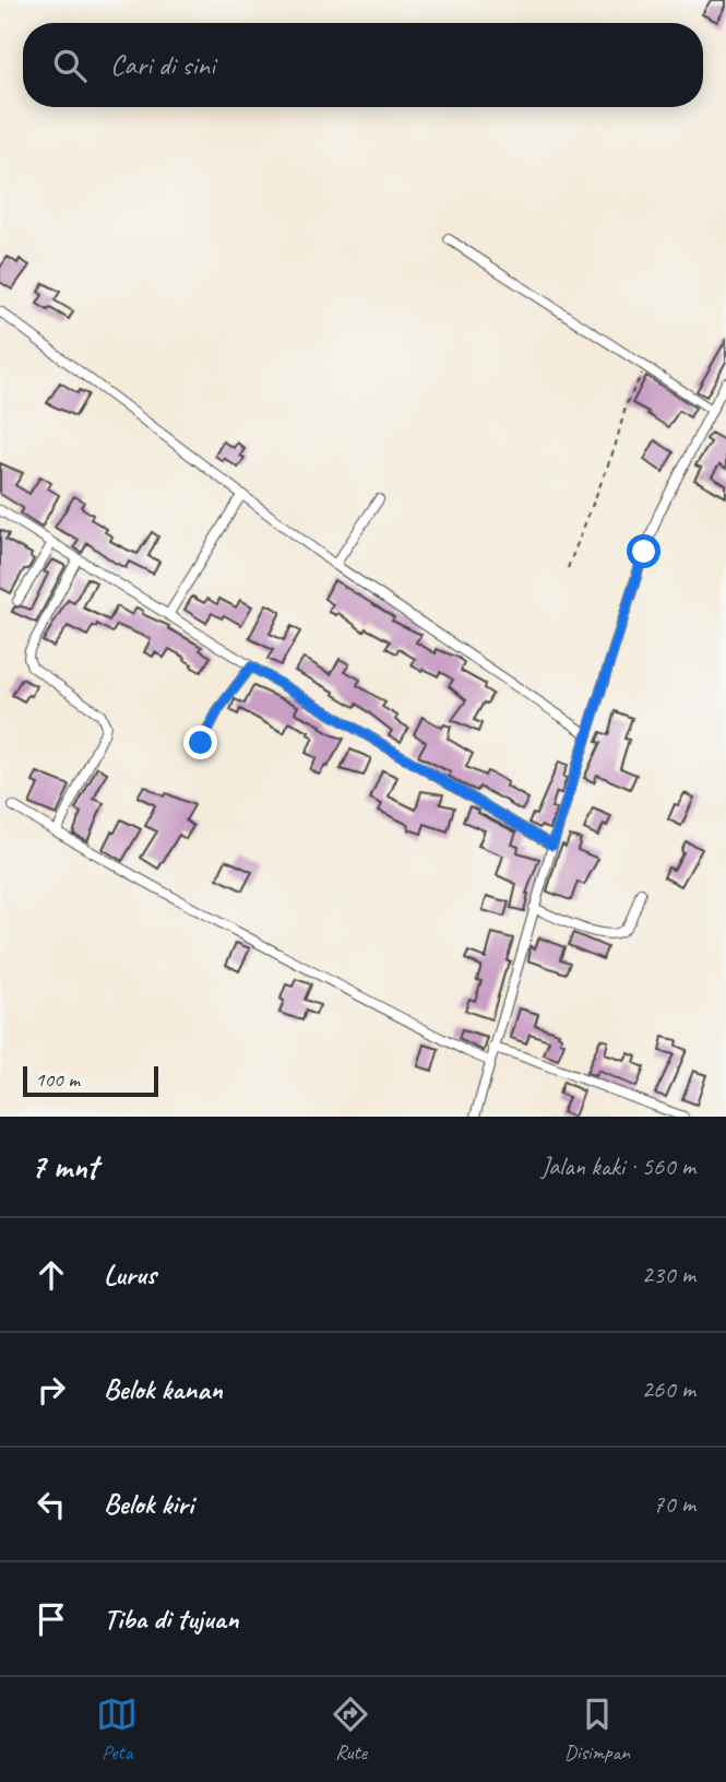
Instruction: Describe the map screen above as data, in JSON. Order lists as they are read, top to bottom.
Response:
{
  "scale_bar": "100 m",
  "page": {
    "search": "Cari di sini",
    "scale": "100 m",
    "heading": ["7 mnt", "Jalan kaki · 560 m"],
    "list": [
      ["Lurus", "230 m"],
      ["Belok kanan", "260 m"],
      ["Belok kiri", "70 m"],
      "Tiba di tujuan"
    ],
    "nav": ["Peta", "Rute", "Disimpan"]
  }
}
